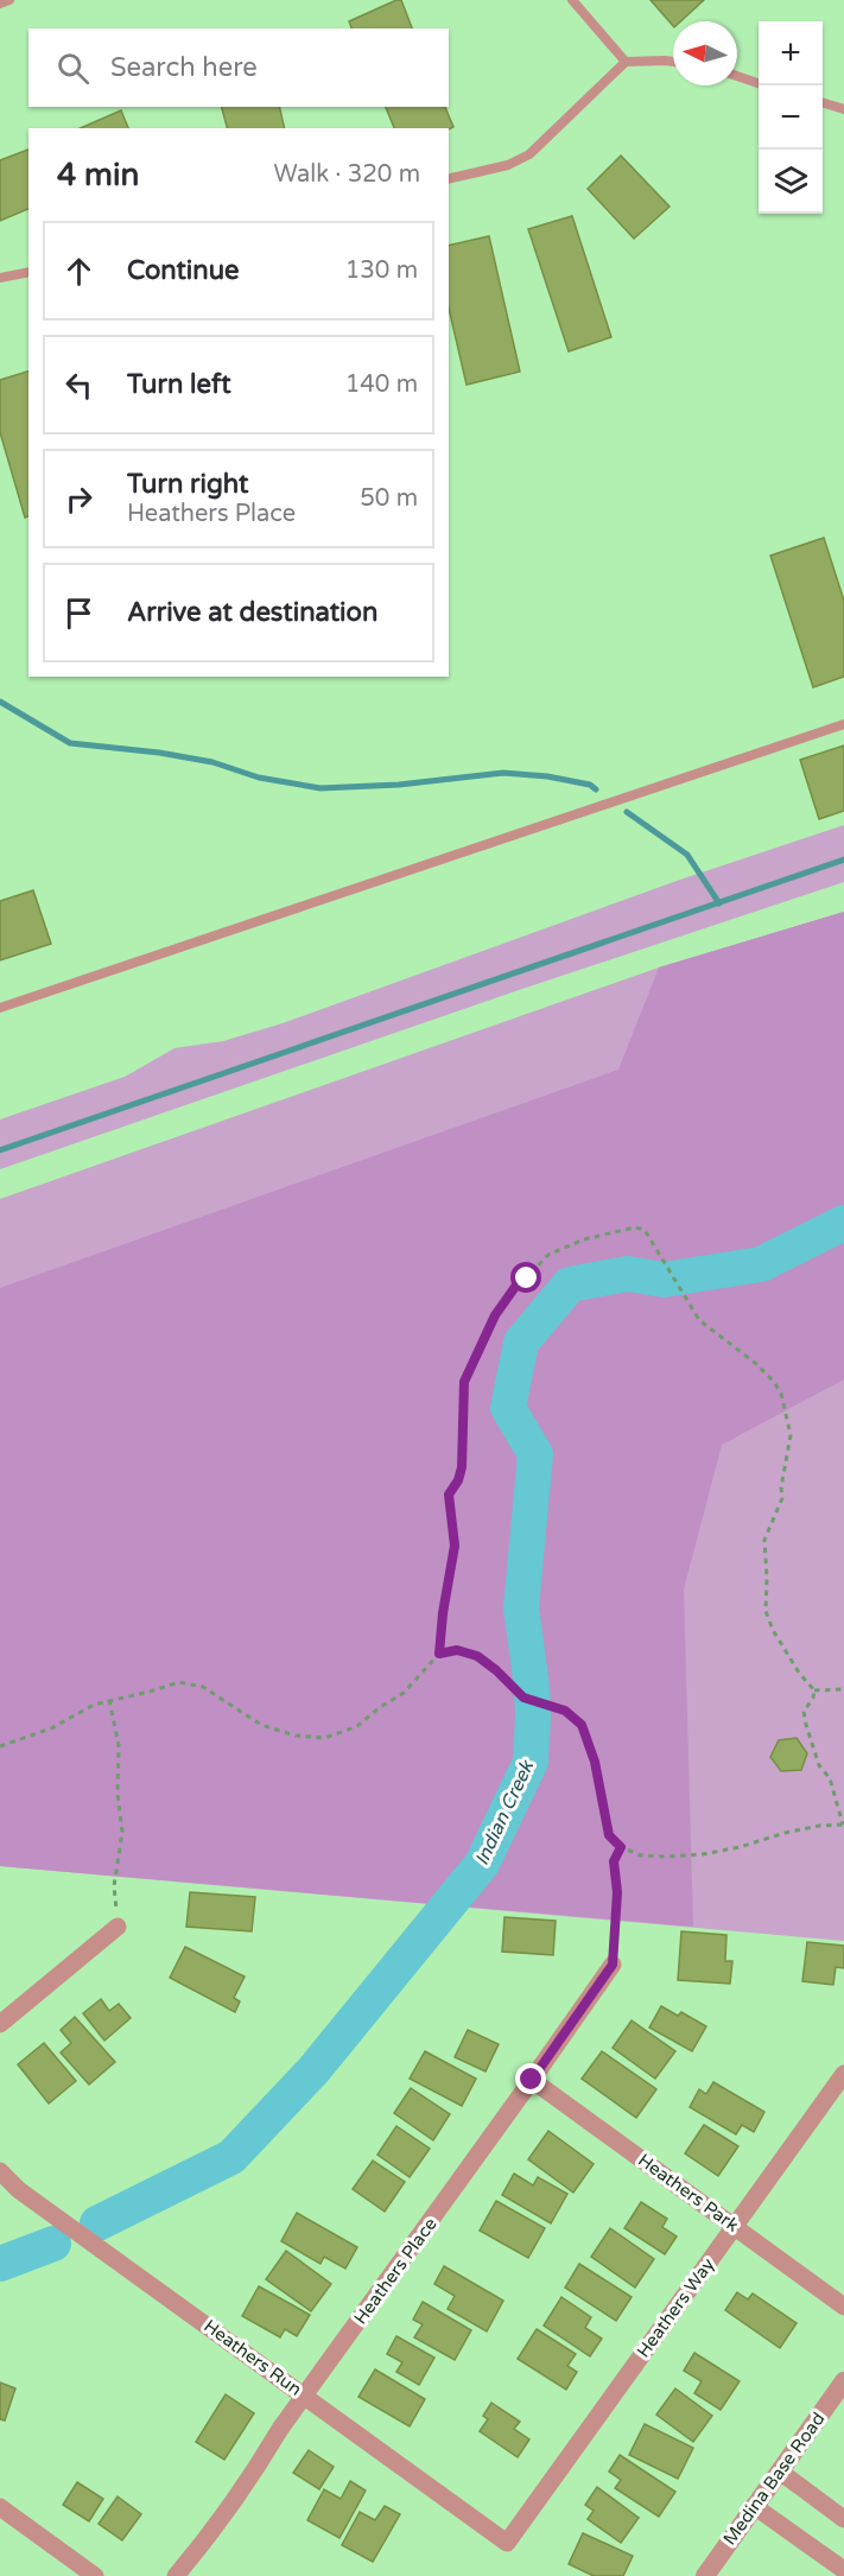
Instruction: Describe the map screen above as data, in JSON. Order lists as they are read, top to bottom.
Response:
{
  "streets": {
    "street": [
      "Heathers Park",
      "Heathers Place",
      "Heathers Way",
      "Heathers Run",
      "Medina Base Road"
    ]
  },
  "crossings": [
    ["Heathers Park", "Heathers Place"],
    ["Heathers Park", "Heathers Way"],
    ["Heathers Place", "Heathers Run"],
    ["Heathers Way", "Heathers Run"]
  ],
  "water": ["Indian Creek"],
  "north": "left",
  "page": {
    "map_buttons": ["+", "−"],
    "search": "Search here",
    "heading": ["4 min", "Walk · 320 m"],
    "list": [
      ["Continue", "130 m"],
      ["Turn left", "140 m"],
      ["Turn right", "Heathers Place", "50 m"],
      "Arrive at destination"
    ]
  }
}
